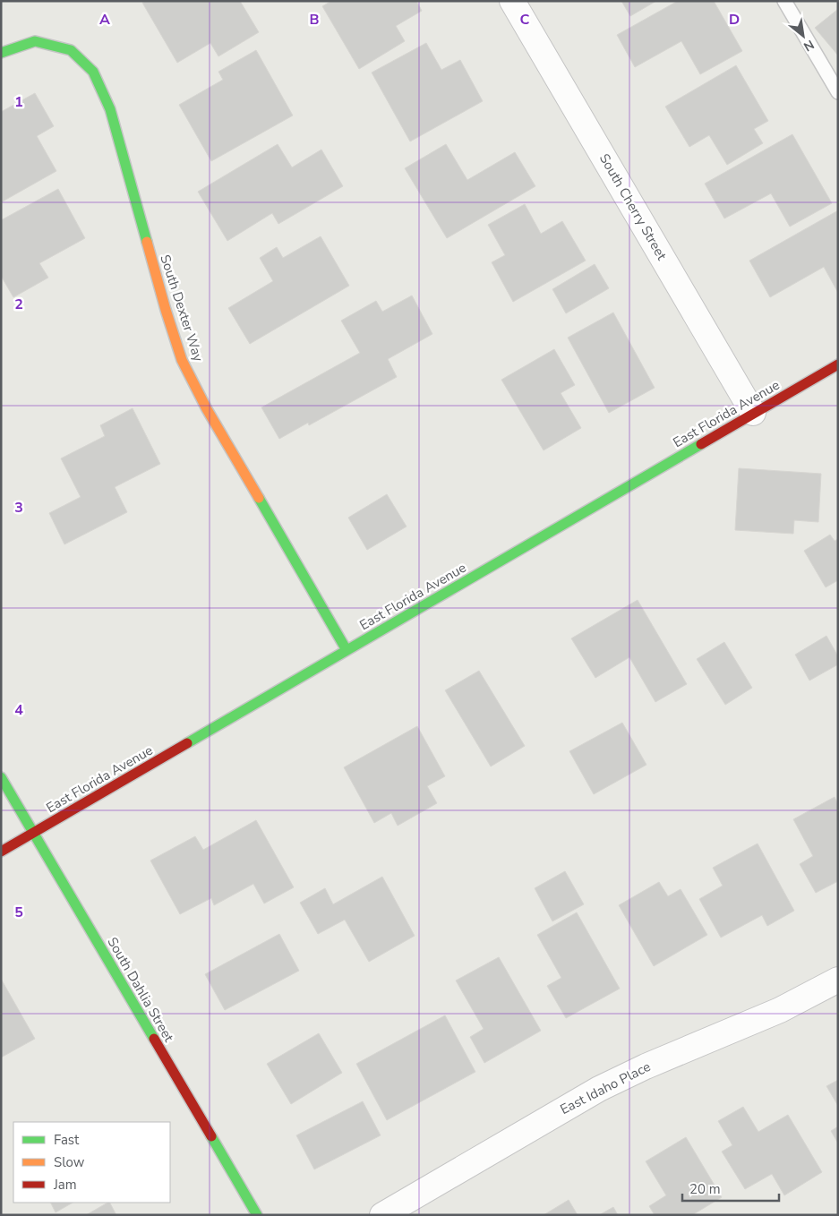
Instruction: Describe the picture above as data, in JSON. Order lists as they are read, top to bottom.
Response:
{
  "streets": {
    "street": [
      "South Cherry Street",
      "South Dexter Way",
      "East Florida Avenue",
      "South Dahlia Street",
      "East Idaho Place"
    ]
  },
  "crossings": [
    ["South Cherry Street", "East Florida Avenue"],
    ["South Dexter Way", "East Florida Avenue"],
    ["East Florida Avenue", "South Dahlia Street"]
  ],
  "legend": ["Fast", "Slow", "Jam"],
  "scale_bar": "20 m",
  "north": "bottom right",
  "grid": {
    "columns": [
      "A",
      "B",
      "C",
      "D"
    ],
    "rows": [
      "1",
      "2",
      "3",
      "4",
      "5"
    ]
  }
}
